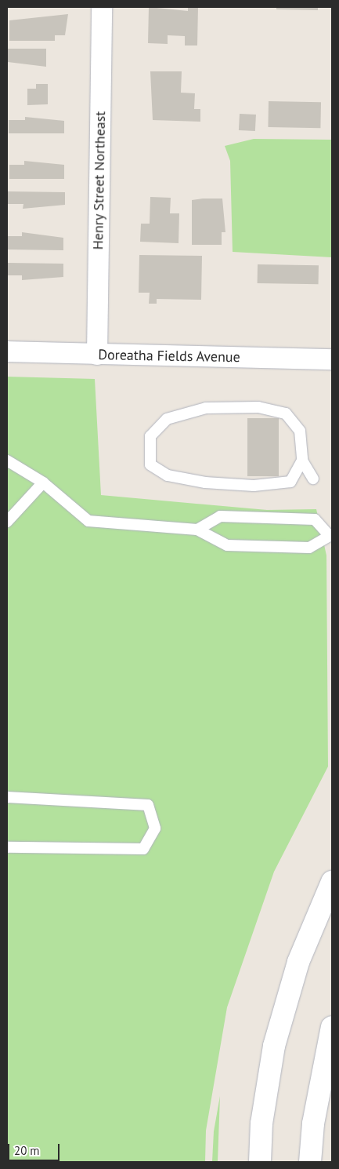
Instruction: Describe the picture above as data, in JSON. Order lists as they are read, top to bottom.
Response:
{
  "streets": {
    "street": ["Henry Street Northeast", "Doreatha Fields Avenue"]
  },
  "crossings": [
    ["Henry Street Northeast", "Doreatha Fields Avenue"]
  ],
  "scale_bar": "20 m"
}
